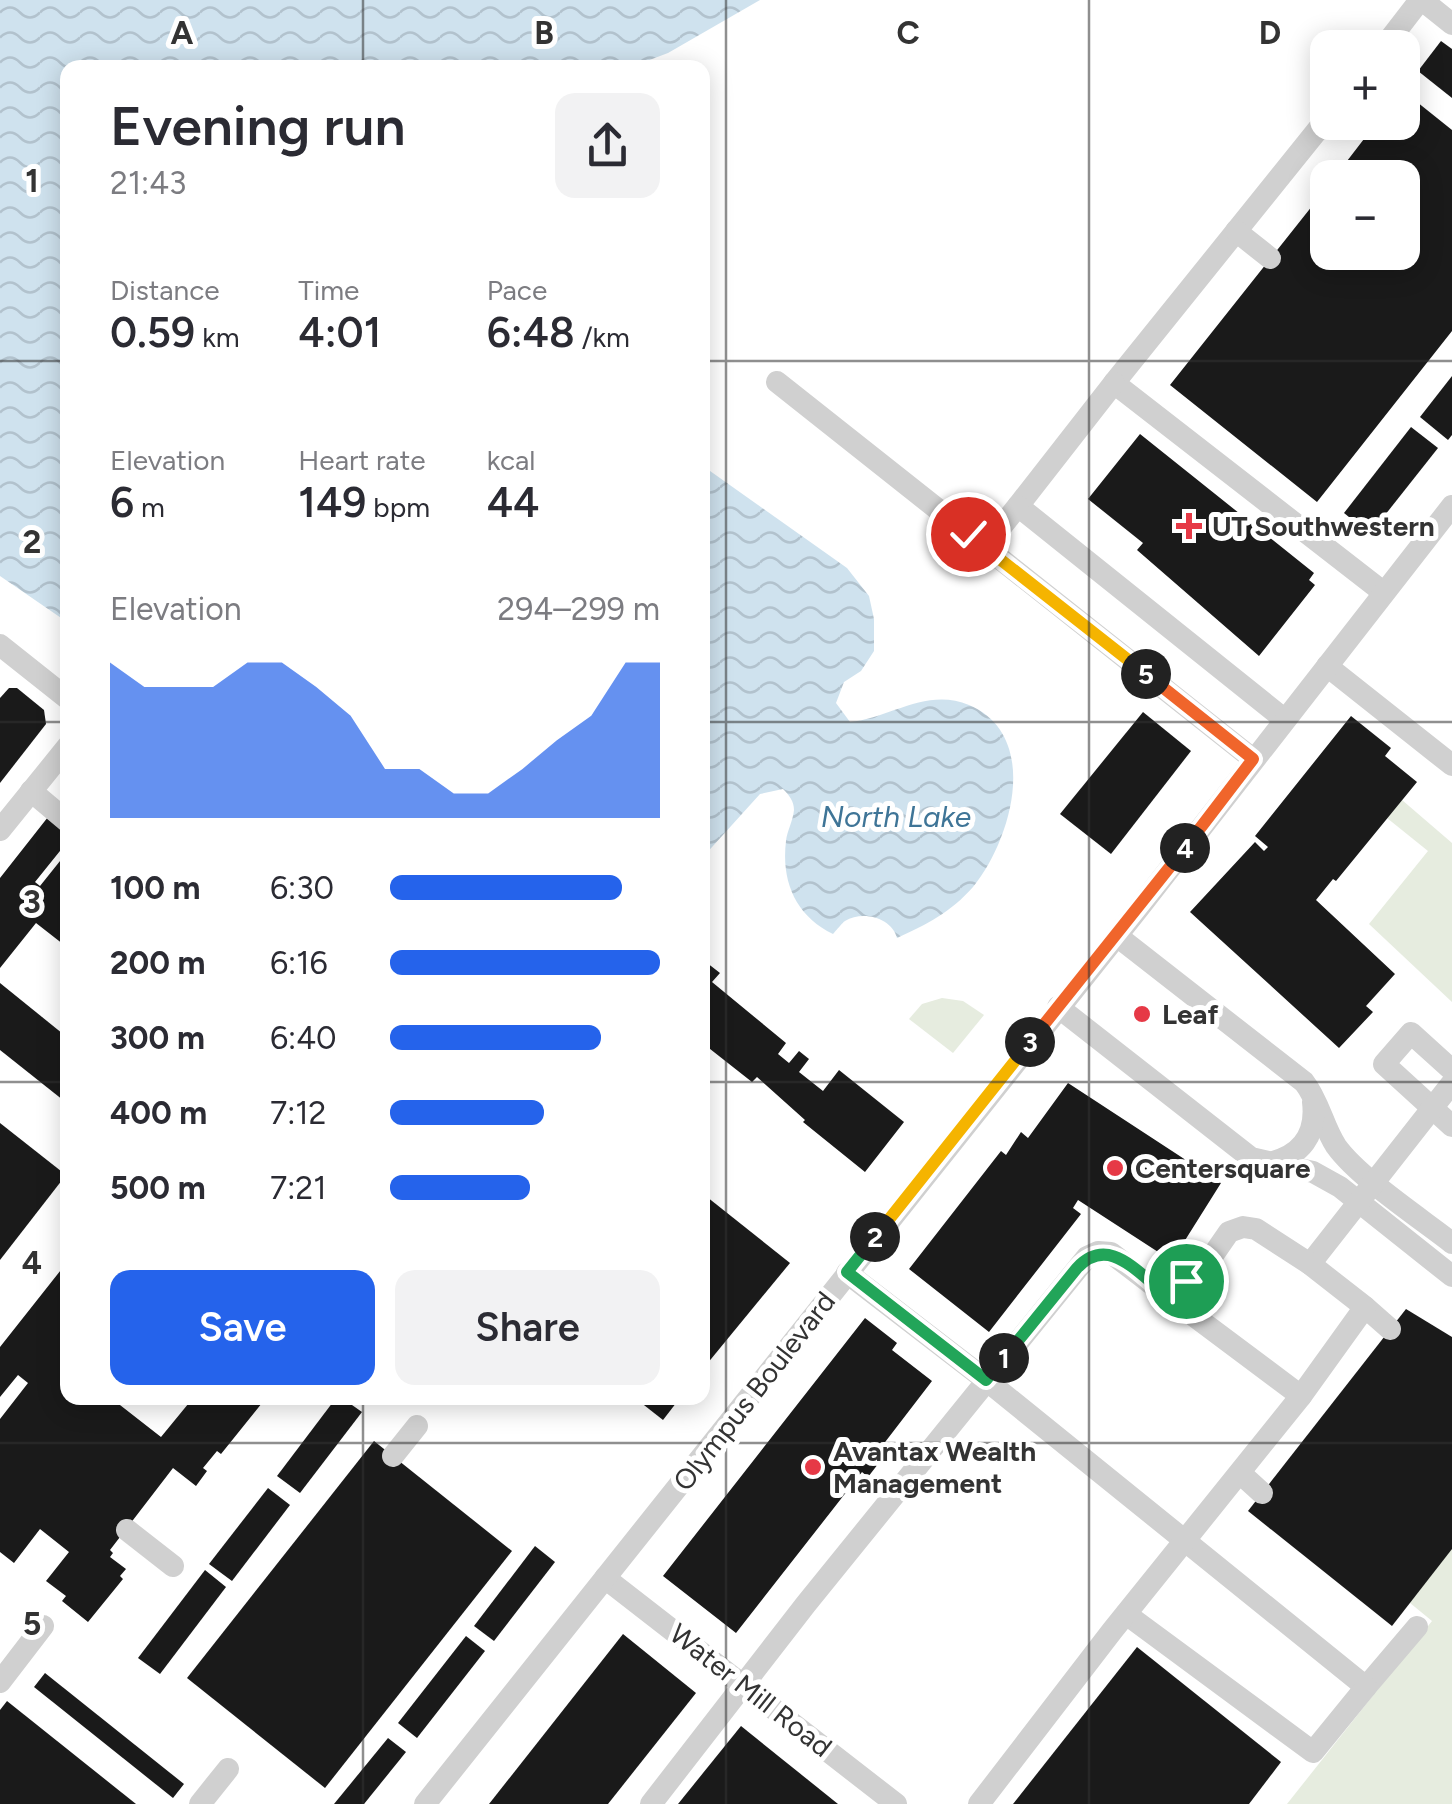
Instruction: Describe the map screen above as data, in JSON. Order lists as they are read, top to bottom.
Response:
{
  "streets": {
    "street": ["Olympus Boulevard", "Water Mill Road"]
  },
  "crossings": [
    ["Olympus Boulevard", "Water Mill Road"]
  ],
  "water": ["North Lake"],
  "places": {
    "health": ["UT Southwestern"],
    "other": ["Leaf", "Centersquare", "Avantax Wealth Management"]
  },
  "page": {
    "map_buttons": ["+", "−"],
    "heading": ["Evening run", "21:43"],
    "stats": [
      ["Distance", "0.59 km"],
      ["Time", "4:01"],
      ["Pace", "6:48 /km"],
      ["Elevation", "6 m"],
      ["Heart rate", "149 bpm"],
      ["kcal", "44"]
    ],
    "chart": ["Elevation", "294–299 m"],
    "pins": [
      "5",
      "4",
      "3",
      "2",
      "1"
    ],
    "list": [
      {
        "name": "100 m",
        "note": "6:30"
      },
      {
        "name": "200 m",
        "note": "6:16"
      },
      {
        "name": "300 m",
        "note": "6:40"
      },
      {
        "name": "400 m",
        "note": "7:12"
      },
      {
        "name": "500 m",
        "note": "7:21"
      }
    ],
    "buttons": ["Save", "Share"]
  },
  "grid": {
    "columns": [
      "A",
      "B",
      "C",
      "D"
    ],
    "rows": [
      "1",
      "2",
      "3",
      "4",
      "5"
    ]
  }
}
